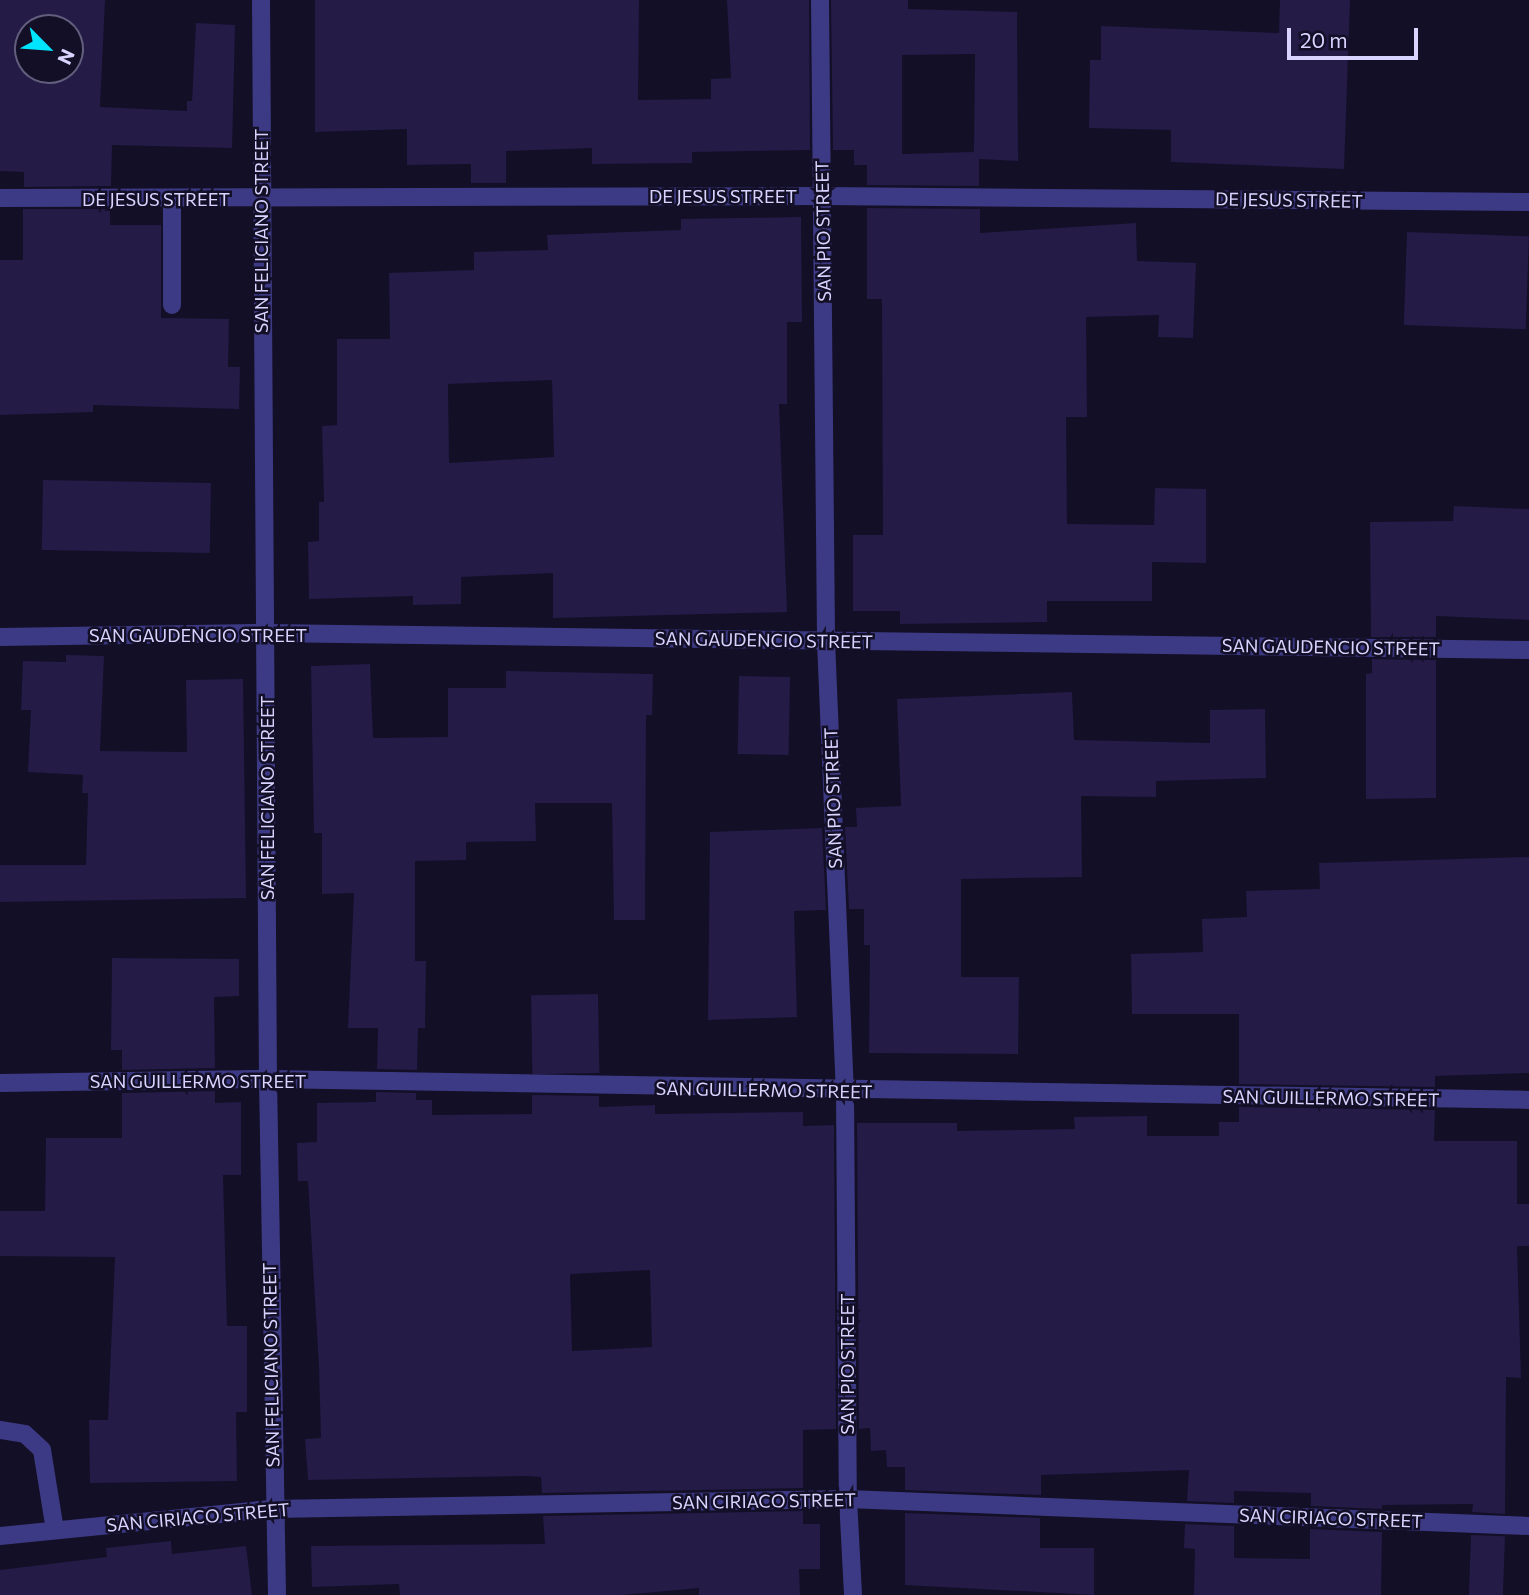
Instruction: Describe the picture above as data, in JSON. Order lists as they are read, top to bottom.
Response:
{
  "streets": {
    "street": [
      "DE JESUS STREET",
      "SAN FELICIANO STREET",
      "SAN PIO STREET",
      "SAN GAUDENCIO STREET",
      "SAN GUILLERMO STREET",
      "SAN CIRIACO STREET"
    ]
  },
  "crossings": [
    ["DE JESUS STREET", "SAN FELICIANO STREET"],
    ["DE JESUS STREET", "SAN PIO STREET"],
    ["SAN FELICIANO STREET", "SAN GAUDENCIO STREET"],
    ["SAN FELICIANO STREET", "SAN GUILLERMO STREET"],
    ["SAN FELICIANO STREET", "SAN CIRIACO STREET"],
    ["SAN PIO STREET", "SAN GAUDENCIO STREET"],
    ["SAN PIO STREET", "SAN GUILLERMO STREET"],
    ["SAN PIO STREET", "SAN CIRIACO STREET"]
  ],
  "scale_bar": "20 m",
  "north": "bottom right"
}
